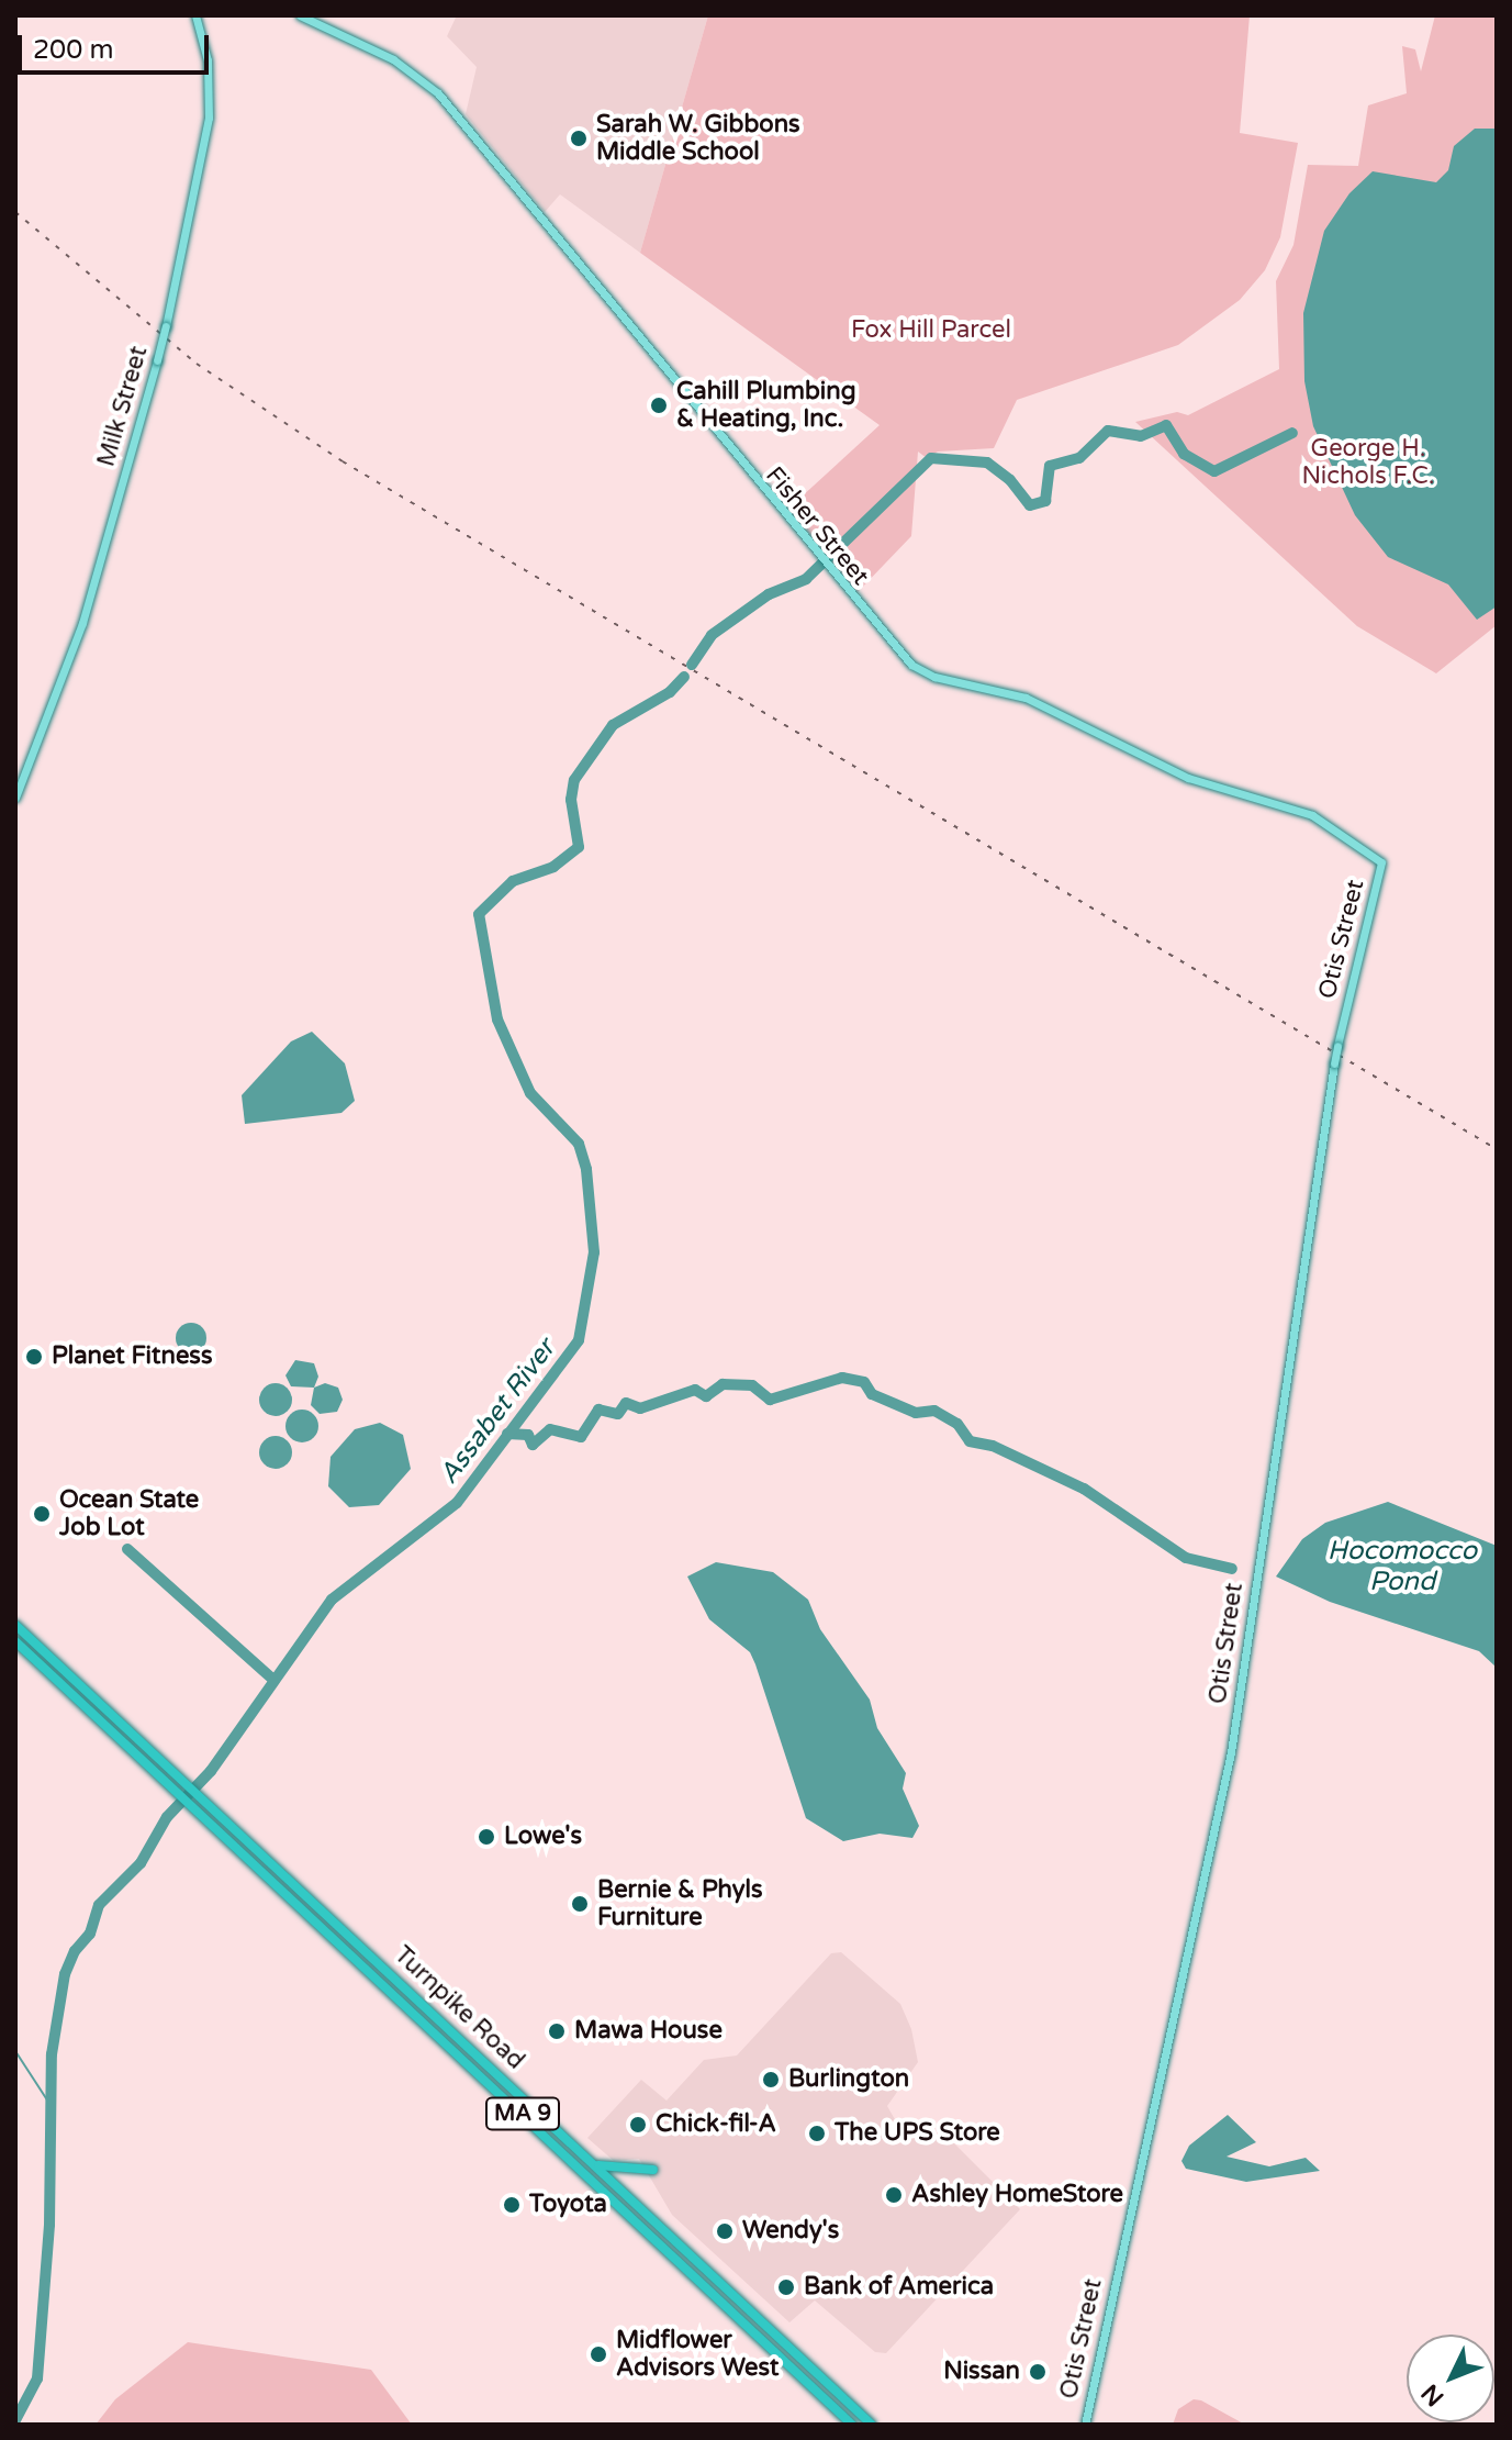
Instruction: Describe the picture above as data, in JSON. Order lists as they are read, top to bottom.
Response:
{
  "streets": {
    "highway": ["Turnpike Road", "MA 9"],
    "main road": ["Milk Street", "Fisher Street", "Otis Street"]
  },
  "crossings": [
    ["Fisher Street", "Otis Street"]
  ],
  "water": ["Assabet River", "Hocomocco Pond"],
  "parks": ["Fox Hill Parcel", "George H. Nichols F.C."],
  "places": [
    "Sarah W. Gibbons Middle School",
    "Cahill Plumbing & Heating, Inc.",
    "Planet Fitness",
    "Ocean State Job Lot",
    "Lowe's",
    "Bernie & Phyls Furniture",
    "Mawa House",
    "Burlington",
    "Chick-fil-A",
    "The UPS Store",
    "Ashley HomeStore",
    "Toyota",
    "Wendy's",
    "Bank of America",
    "Midflower Advisors West",
    "Nissan"
  ],
  "scale_bar": "200 m",
  "north": "bottom left"
}
